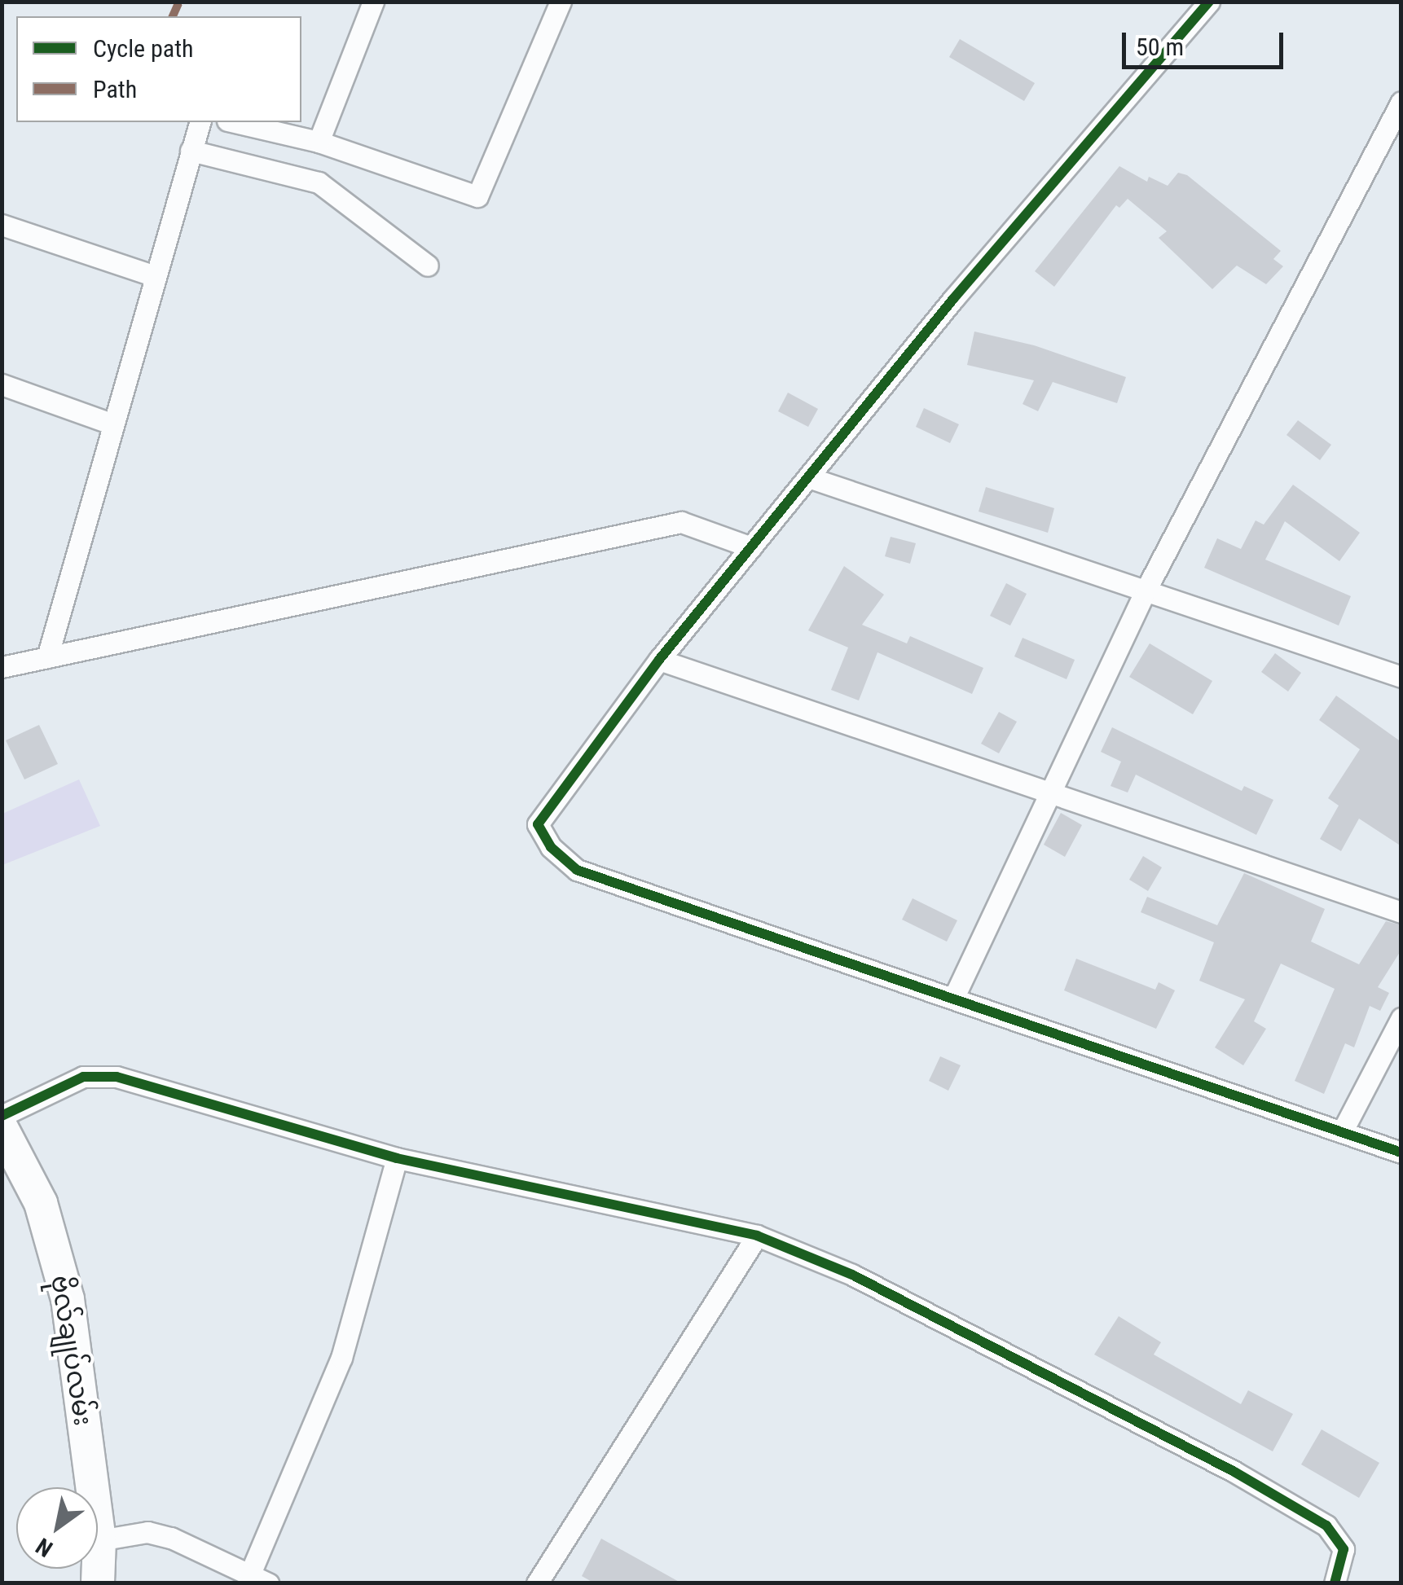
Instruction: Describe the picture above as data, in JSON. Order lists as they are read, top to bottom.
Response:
{
  "streets": {
    "main road": ["ဗိုလ်ချုပ်လမ်း"]
  },
  "legend": ["Cycle path", "Path"],
  "scale_bar": "50 m",
  "north": "bottom left"
}
